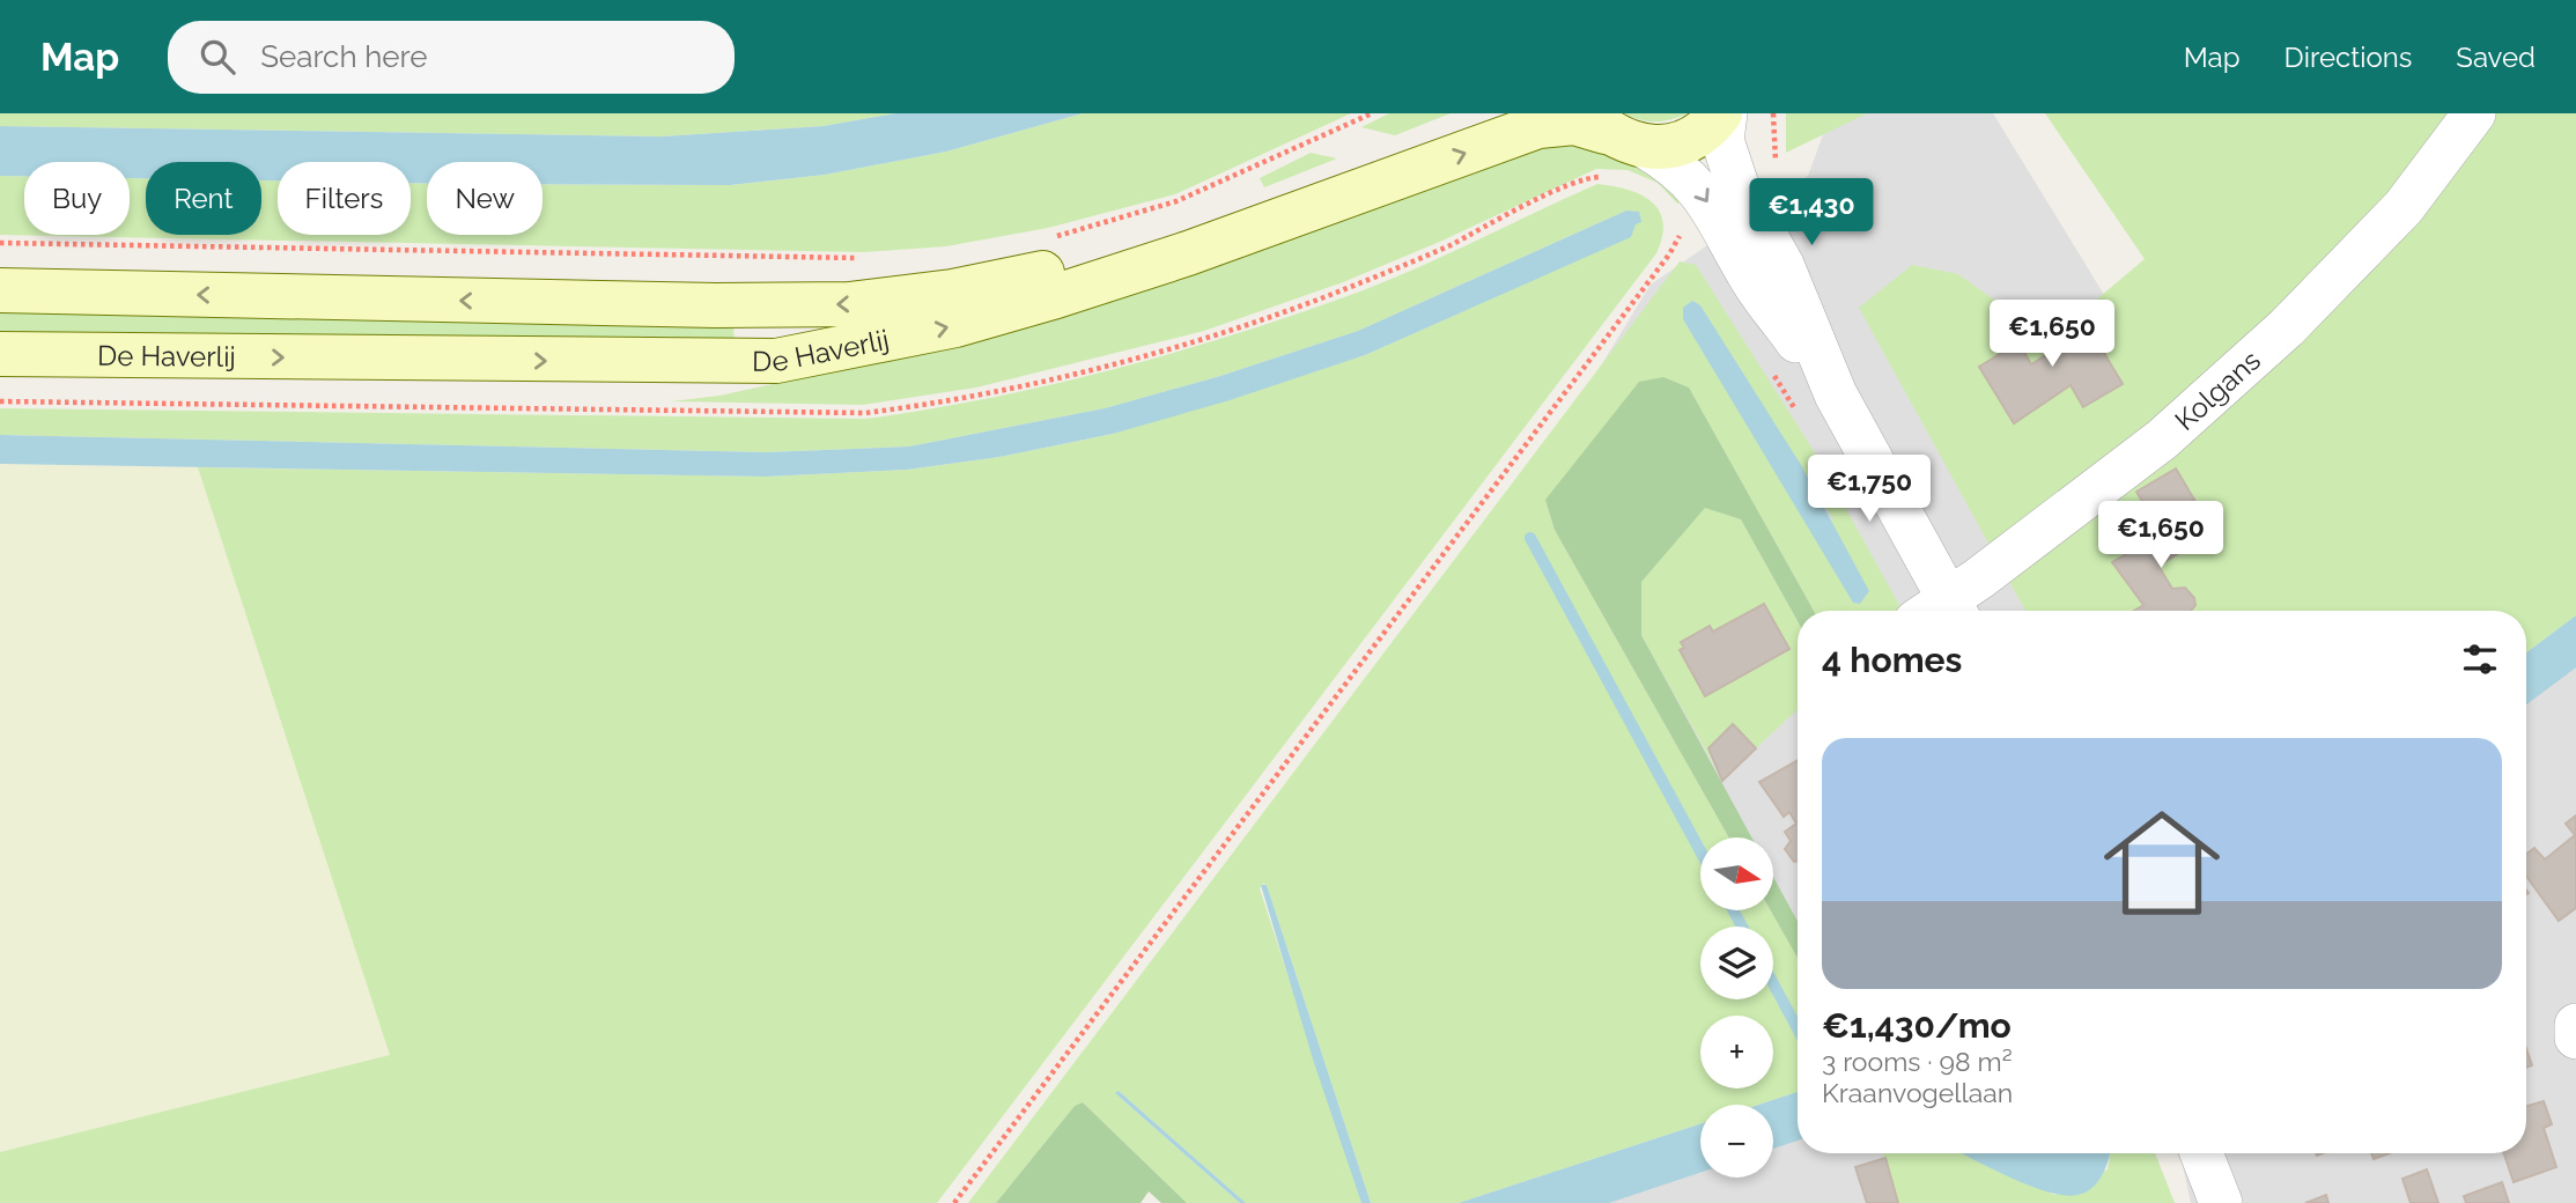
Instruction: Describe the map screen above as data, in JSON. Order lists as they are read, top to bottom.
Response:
{
  "streets": {
    "street": ["De Haverlij", "Kolgans"]
  },
  "north": "right",
  "page": {
    "header": "Map",
    "search": "Search here",
    "nav": ["Map", "Directions", "Saved"],
    "chip": [
      "Buy",
      "Rent",
      "Filters",
      "New"
    ],
    "price": [
      "€1,430",
      "€1,650",
      "€1,750",
      "€1,650"
    ],
    "heading": "4 homes",
    "list": [
      {
        "name": "€1,430/mo",
        "note": "3 rooms · 98 m² · Kraanvogellaan"
      }
    ],
    "map_buttons": ["+", "−"]
  }
}
